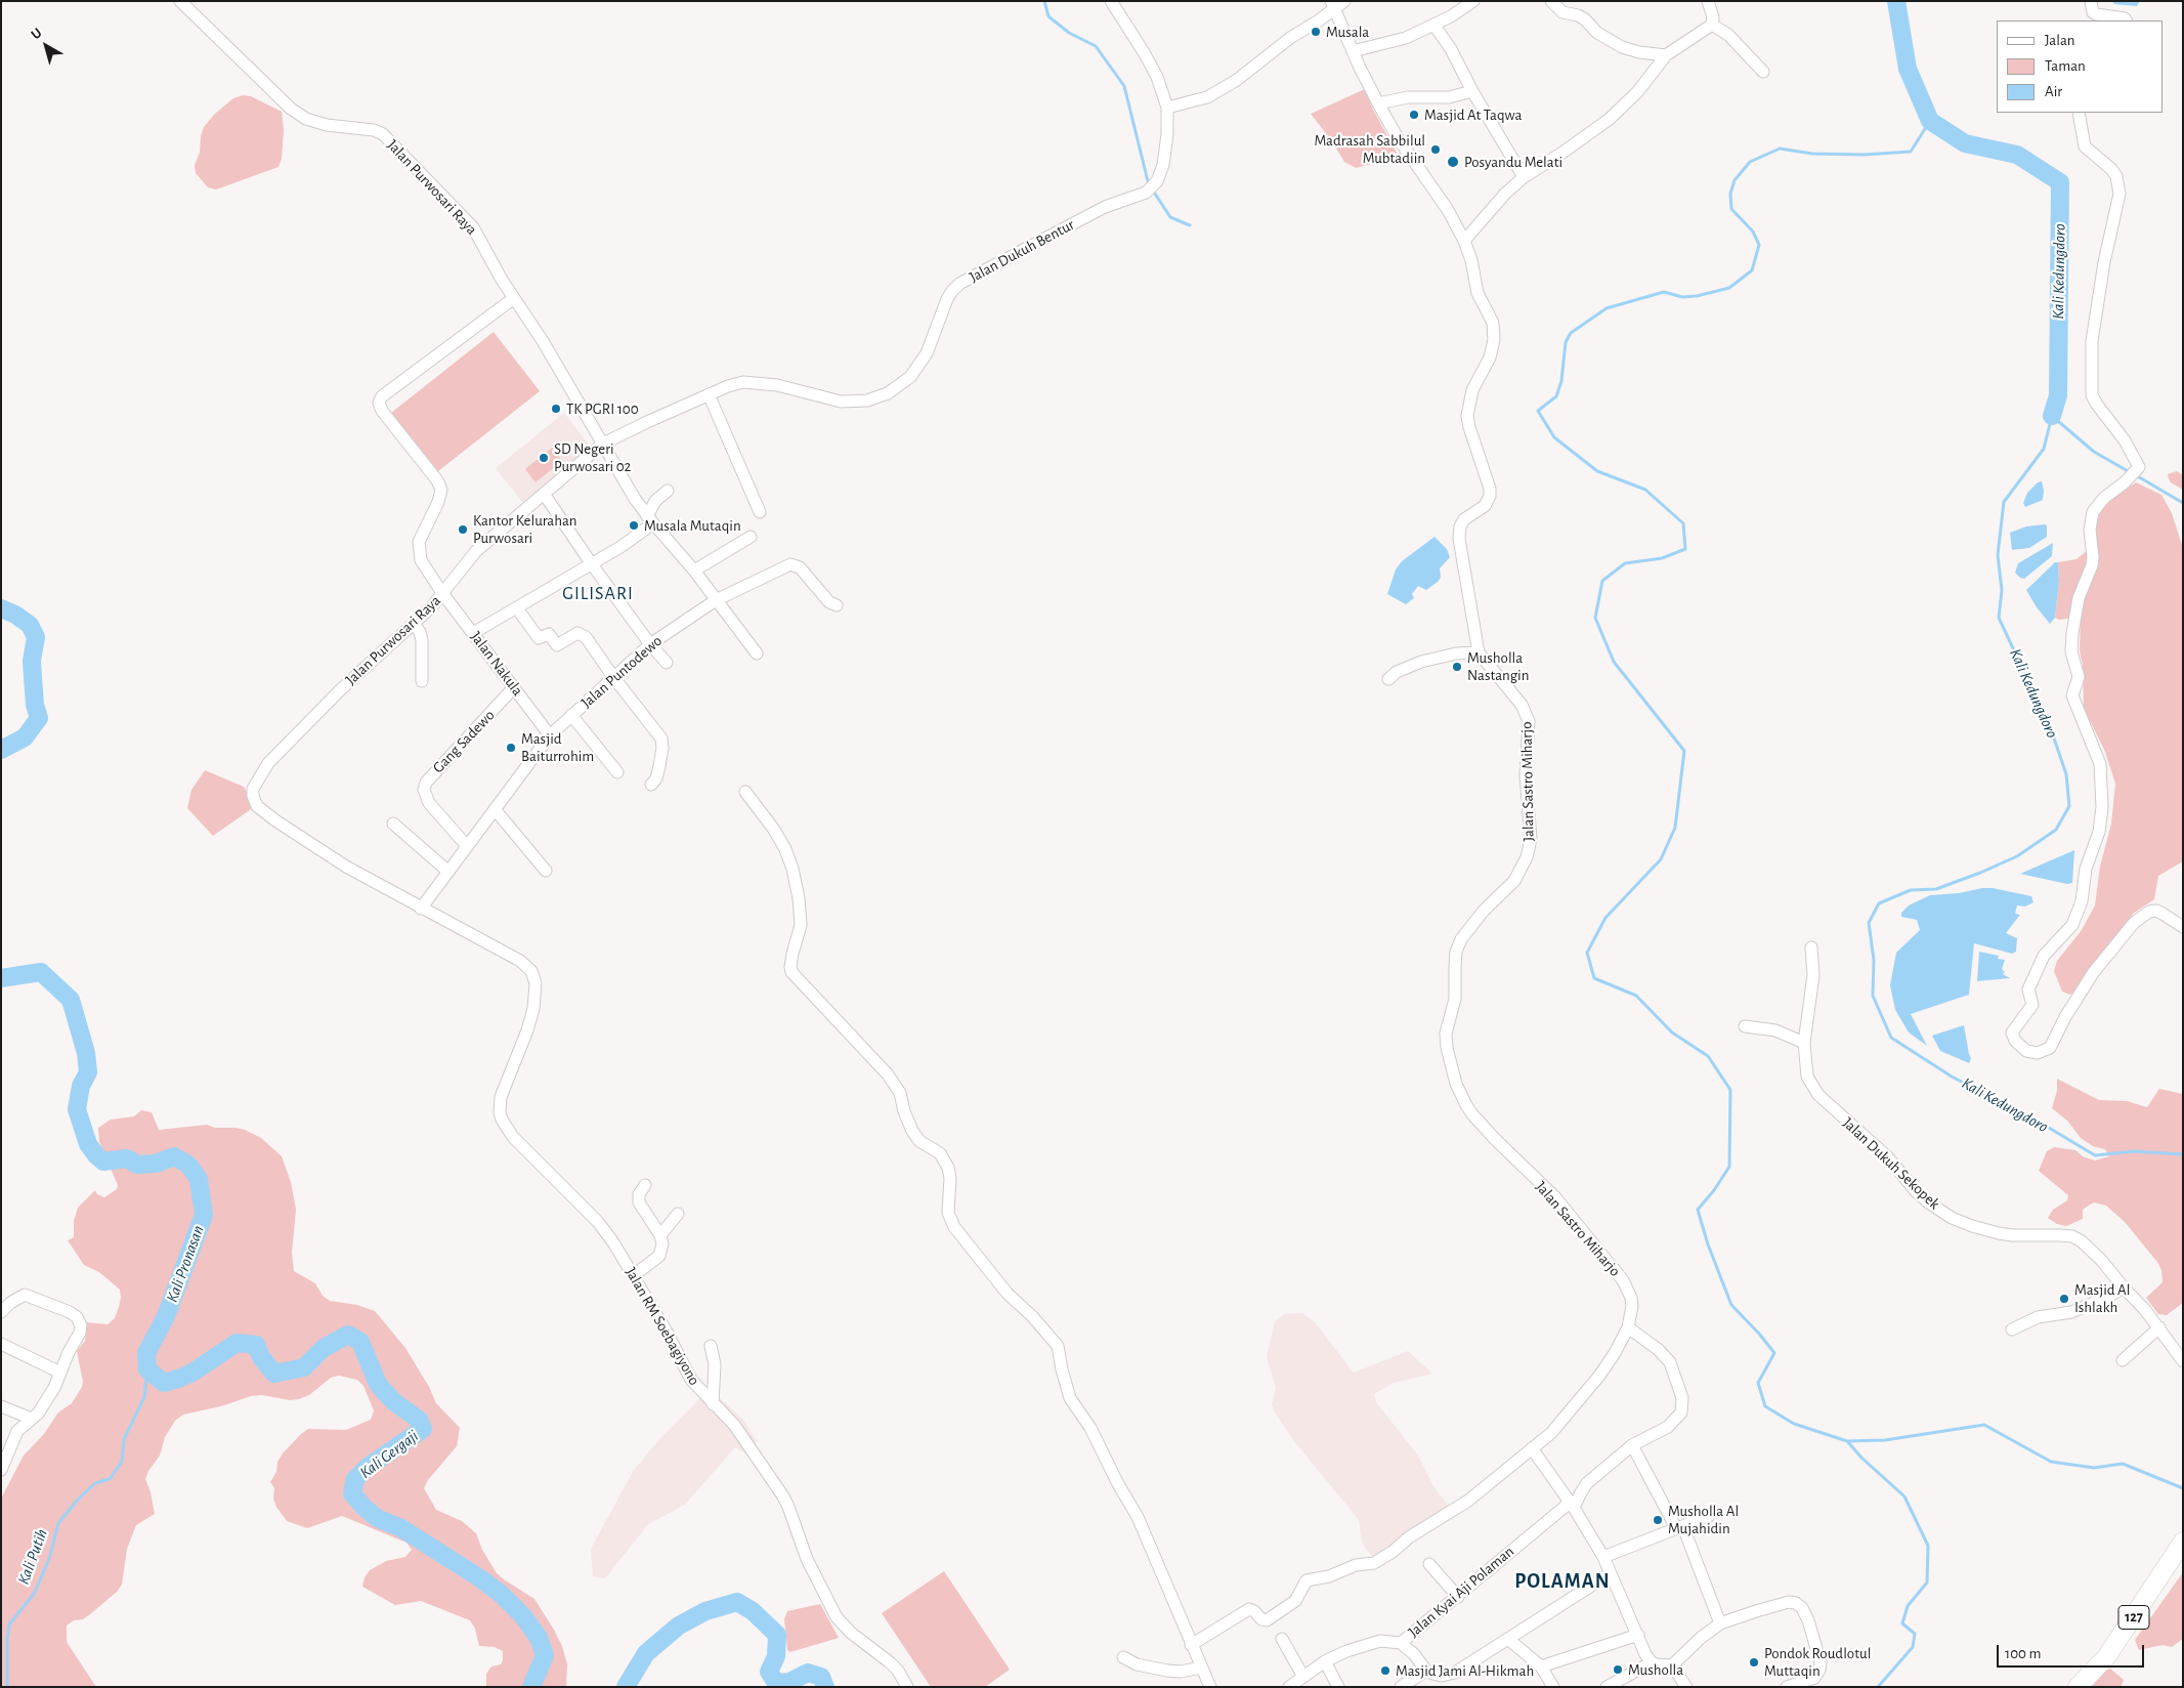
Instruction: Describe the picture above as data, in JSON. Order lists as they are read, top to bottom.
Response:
{
  "streets": {
    "main road": ["127"],
    "street": [
      "Jalan Purwosari Raya",
      "Jalan Dukuh Bentur",
      "Jalan Nakula",
      "Jalan Puntodewo",
      "Gang Sadewo",
      "Jalan Sastro Miharjo",
      "Jalan Dukuh Sekopek",
      "Jalan RM Soebagiyono",
      "Jalan Kyai Aji Polaman"
    ]
  },
  "crossings": [
    ["Jalan Purwosari Raya", "Jalan Dukuh Bentur"],
    ["Jalan Purwosari Raya", "Jalan Nakula"],
    ["Jalan Purwosari Raya", "Jalan Puntodewo"],
    ["Jalan Purwosari Raya", "Jalan RM Soebagiyono"],
    ["Jalan Nakula", "Jalan Puntodewo"],
    ["Jalan Nakula", "Gang Sadewo"],
    ["Jalan Puntodewo", "Gang Sadewo"]
  ],
  "districts": ["GILISARI", "POLAMAN"],
  "water": [
    "Kali Kedungdoro",
    "Kali Pronasan",
    "Kali Gergaji",
    "Kali Putih"
  ],
  "places": [
    "Musala",
    "Masjid At Taqwa",
    "Madrasah Sabbilul Mubtadiin",
    "Posyandu Melati",
    "TK PGRI 100",
    "SD Negeri Purwosari 02",
    "Musala Mutaqin",
    "Kantor Kelurahan Purwosari",
    "Musholla Nastangin",
    "Masjid Baiturrohim",
    "Masjid Al Ishlakh",
    "Musholla Al Mujahidin",
    "Pondok Roudlotul Muttaqin",
    "Musholla",
    "Masjid Jami Al-Hikmah"
  ],
  "legend": ["Jalan", "Taman", "Air"],
  "scale_bar": "100 m",
  "north": "top left"
}
